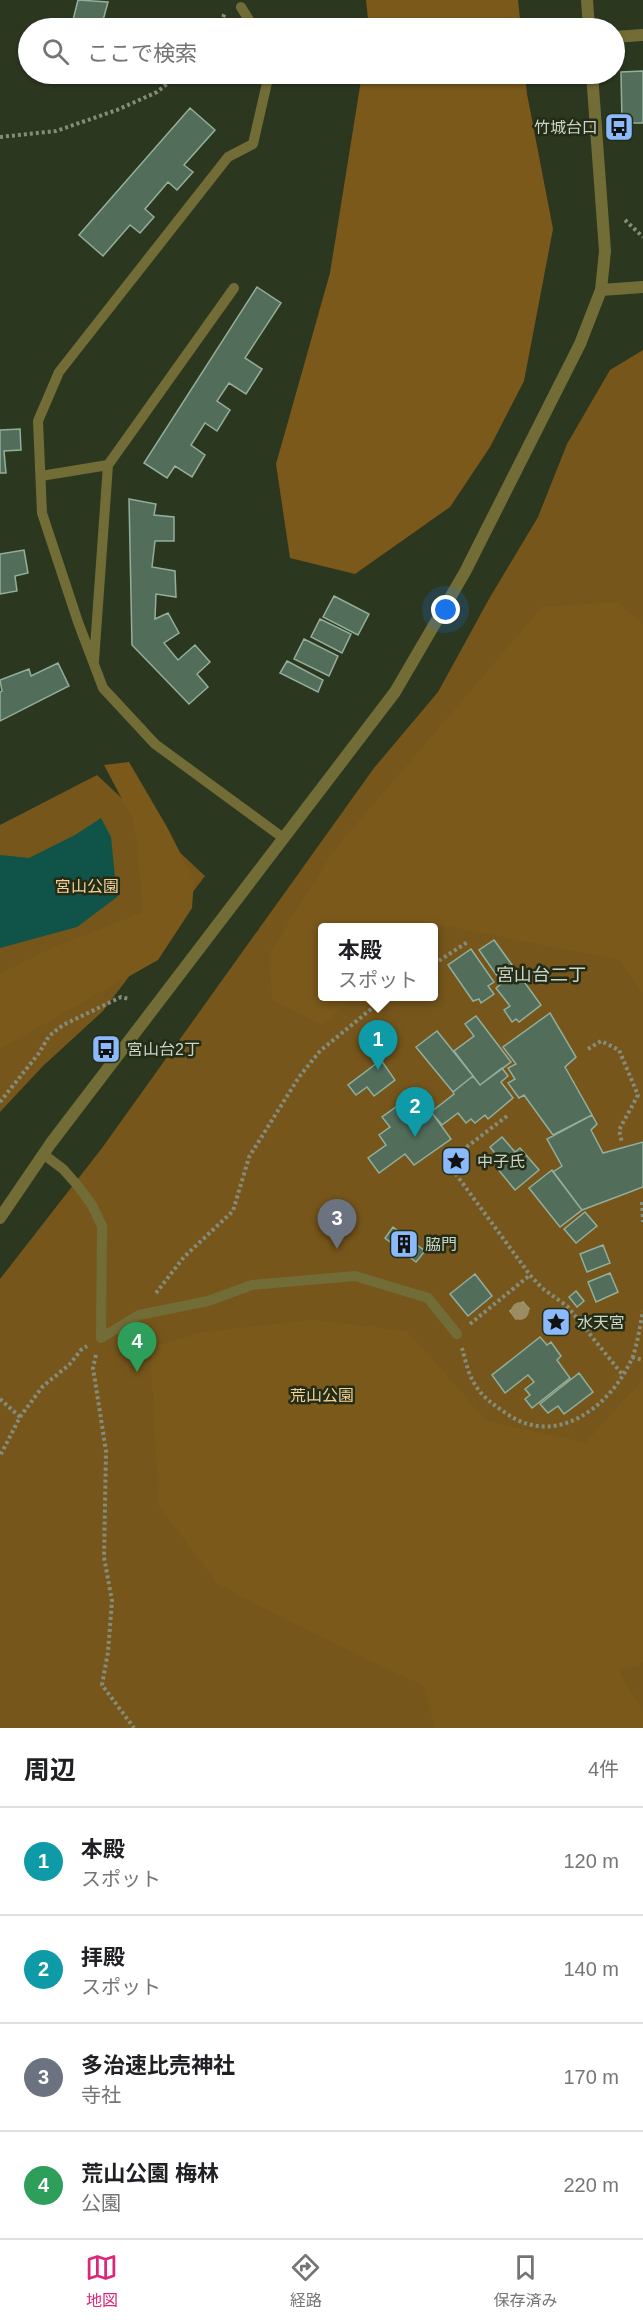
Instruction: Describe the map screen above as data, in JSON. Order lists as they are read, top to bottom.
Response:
{
  "districts": ["宮山台二丁"],
  "parks": ["宮山公園", "荒山公園"],
  "places": {
    "bus stop": ["竹城台口", "宮山台2丁"],
    "place": ["中子氏", "水天宮"],
    "building": ["脇門"]
  },
  "page": {
    "search": "ここで検索",
    "popup": ["本殿", "スポット"],
    "pins": [
      "1",
      "2",
      "3",
      "4"
    ],
    "heading": ["周辺", "4件"],
    "list": [
      {
        "mark": "1",
        "name": "本殿",
        "note": "スポット",
        "value": "120 m"
      },
      {
        "mark": "2",
        "name": "拝殿",
        "note": "スポット",
        "value": "140 m"
      },
      {
        "mark": "3",
        "name": "多治速比売神社",
        "note": "寺社",
        "value": "170 m"
      },
      {
        "mark": "4",
        "name": "荒山公園 梅林",
        "note": "公園",
        "value": "220 m"
      }
    ],
    "nav": ["地図", "経路", "保存済み"]
  }
}
